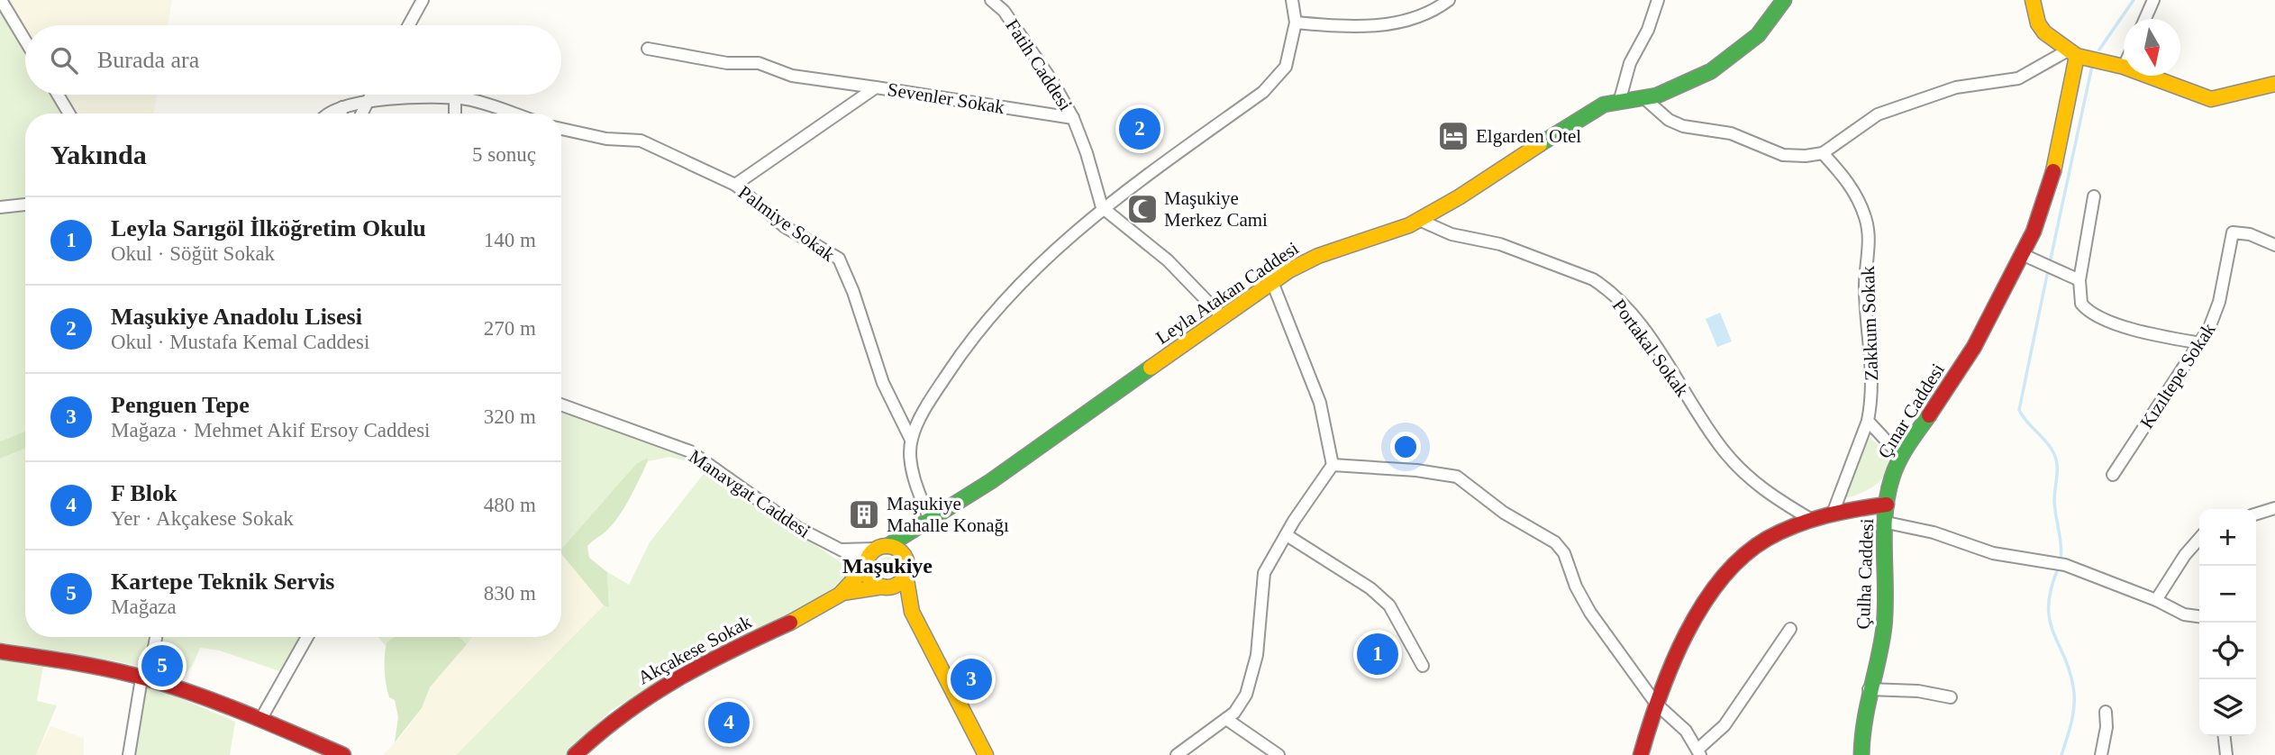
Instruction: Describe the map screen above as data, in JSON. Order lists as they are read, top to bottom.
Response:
{
  "streets": {
    "main road": [
      "Leyla Atakan Caddesi",
      "Çınar Caddesi",
      "Çulha Caddesi",
      "Akçakese Sokak"
    ],
    "street": [
      "Fatih Caddesi",
      "Sevenler Sokak",
      "Palmiye Sokak",
      "Zakkum Sokak",
      "Portakal Sokak",
      "Kızıltepe Sokak",
      "Manavgat Caddesi"
    ]
  },
  "crossings": [
    ["Fatih Caddesi", "Sevenler Sokak"],
    ["Sevenler Sokak", "Palmiye Sokak"],
    ["Leyla Atakan Caddesi", "Portakal Sokak"],
    ["Çınar Caddesi", "Çulha Caddesi"]
  ],
  "districts": ["Maşukiye"],
  "places": {
    "hotel": ["Elgarden Otel"],
    "mosque": ["Maşukiye Merkez Cami"],
    "building": ["Maşukiye Mahalle Konağı"]
  },
  "north": "bottom",
  "page": {
    "search": "Burada ara",
    "pins": [
      "2",
      "1",
      "5",
      "3",
      "4"
    ],
    "heading": ["Yakında", "5 sonuç"],
    "list": [
      {
        "mark": "1",
        "name": "Leyla Sarıgöl İlköğretim Okulu",
        "note": "Okul · Söğüt Sokak",
        "value": "140 m"
      },
      {
        "mark": "2",
        "name": "Maşukiye Anadolu Lisesi",
        "note": "Okul · Mustafa Kemal Caddesi",
        "value": "270 m"
      },
      {
        "mark": "3",
        "name": "Penguen Tepe",
        "note": "Mağaza · Mehmet Akif Ersoy Caddesi",
        "value": "320 m"
      },
      {
        "mark": "4",
        "name": "F Blok",
        "note": "Yer · Akçakese Sokak",
        "value": "480 m"
      },
      {
        "mark": "5",
        "name": "Kartepe Teknik Servis",
        "note": "Mağaza",
        "value": "830 m"
      }
    ],
    "map_buttons": ["+", "−"]
  }
}
